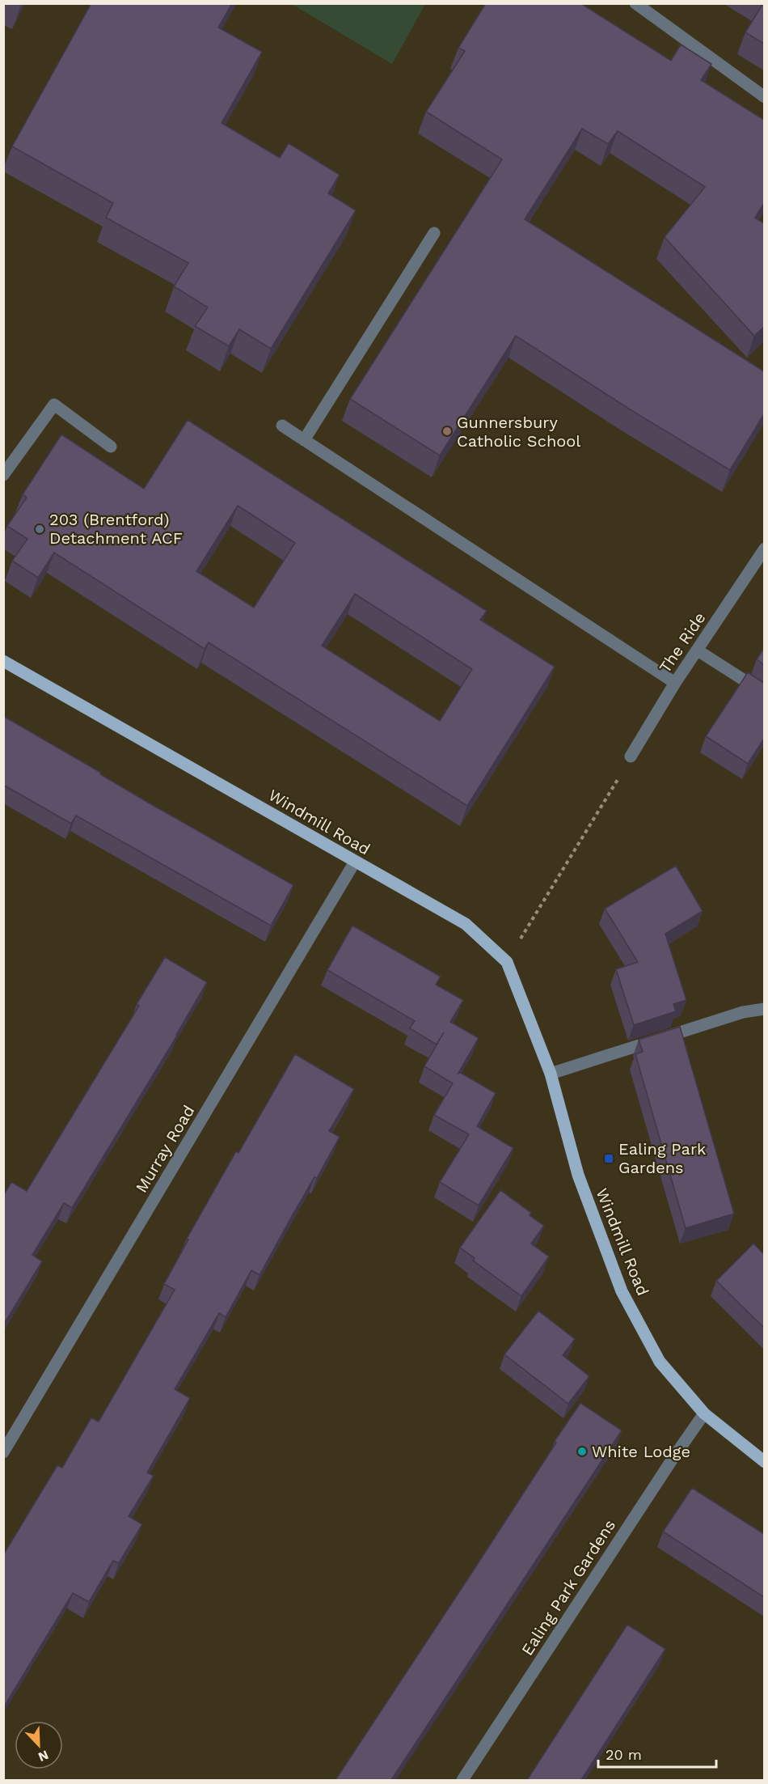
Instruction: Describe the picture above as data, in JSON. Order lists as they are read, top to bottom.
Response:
{
  "streets": {
    "main road": ["Windmill Road"],
    "street": ["The Ride", "Murray Road", "Ealing Park Gardens"]
  },
  "crossings": [
    ["Windmill Road", "Murray Road"],
    ["Windmill Road", "Ealing Park Gardens"]
  ],
  "places": {
    "other": ["Gunnersbury Catholic School", "203 (Brentford) Detachment ACF", "White Lodge"],
    "transit": ["Ealing Park Gardens"]
  },
  "scale_bar": "20 m",
  "north": "bottom right"
}
